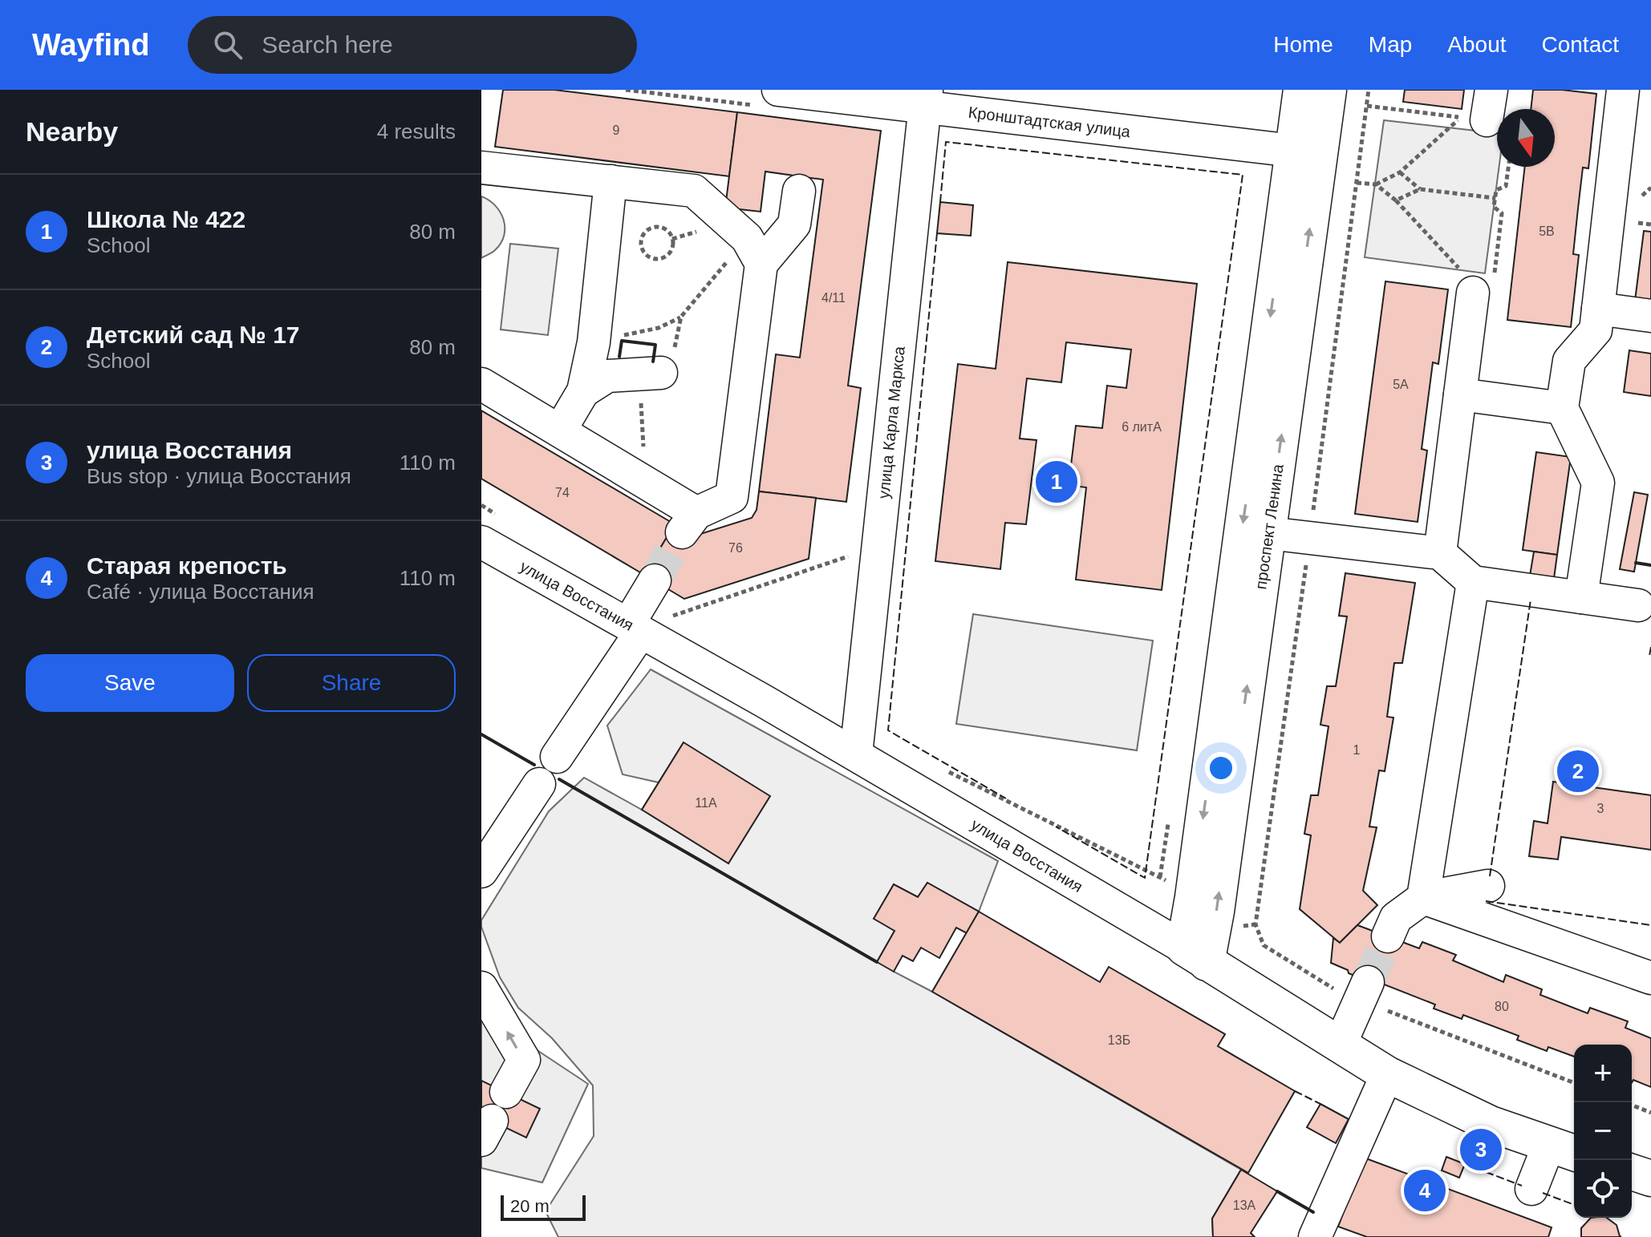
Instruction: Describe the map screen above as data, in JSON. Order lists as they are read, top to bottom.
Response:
{
  "streets": {
    "main road": ["проспект Ленина", "улица Восстания"],
    "street": ["Кронштадтская улица", "улица Карла Маркса"]
  },
  "crossings": [
    ["Кронштадтская улица", "улица Карла Маркса"],
    ["Кронштадтская улица", "проспект Ленина"],
    ["улица Карла Маркса", "улица Восстания"],
    ["проспект Ленина", "улица Восстания"]
  ],
  "house_numbers": [
    "9",
    "5В",
    "4/11",
    "5А",
    "6 литА",
    "74",
    "76",
    "1",
    "11А",
    "3",
    "80",
    "13Б",
    "13А"
  ],
  "scale_bar": "20 m",
  "north": "bottom",
  "page": {
    "header": "Wayfind",
    "search": "Search here",
    "nav": [
      "Home",
      "Map",
      "About",
      "Contact"
    ],
    "heading": ["Nearby", "4 results"],
    "list": [
      {
        "mark": "1",
        "name": "Школа № 422",
        "note": "School",
        "value": "80 m"
      },
      {
        "mark": "2",
        "name": "Детский сад № 17",
        "note": "School",
        "value": "80 m"
      },
      {
        "mark": "3",
        "name": "улица Восстания",
        "note": "Bus stop · улица Восстания",
        "value": "110 m"
      },
      {
        "mark": "4",
        "name": "Старая крепость",
        "note": "Café · улица Восстания",
        "value": "110 m"
      }
    ],
    "pins": [
      "1",
      "2",
      "3",
      "4"
    ],
    "buttons": ["Save", "Share"],
    "map_buttons": ["+", "−"],
    "scale": "20 m"
  }
}
